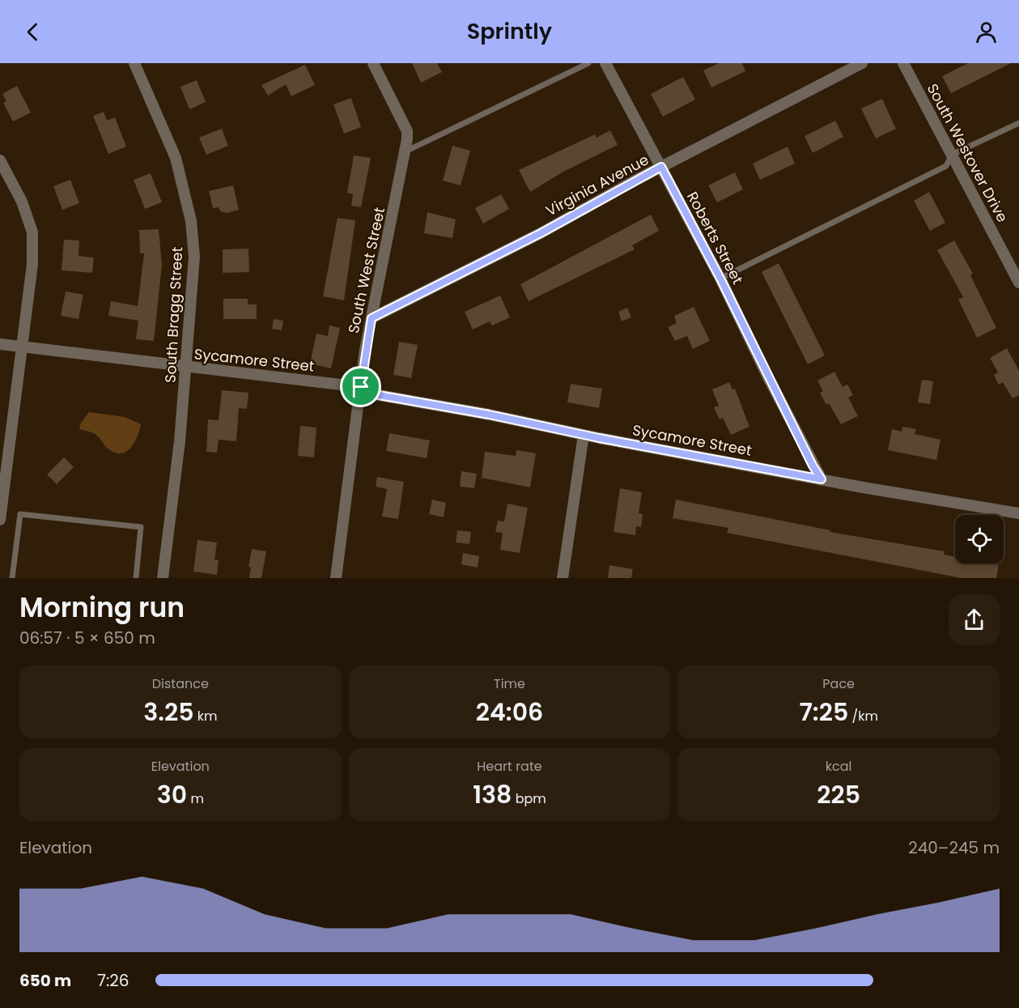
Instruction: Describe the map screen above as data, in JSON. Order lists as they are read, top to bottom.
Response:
{
  "streets": {
    "street": [
      "South Westover Drive",
      "Virginia Avenue",
      "Roberts Street",
      "South West Street",
      "South Bragg Street",
      "Sycamore Street"
    ]
  },
  "crossings": [
    ["Virginia Avenue", "Roberts Street"],
    ["Virginia Avenue", "South West Street"],
    ["Roberts Street", "Sycamore Street"],
    ["South West Street", "Sycamore Street"],
    ["South Bragg Street", "Sycamore Street"]
  ],
  "page": {
    "header": "Sprintly",
    "heading": ["Morning run", "06:57 · 5 × 650 m"],
    "stats": [
      ["Distance", "3.25 km"],
      ["Time", "24:06"],
      ["Pace", "7:25 /km"],
      ["Elevation", "30 m"],
      ["Heart rate", "138 bpm"],
      ["kcal", "225"]
    ],
    "chart": ["Elevation", "240–245 m"],
    "list": [
      {
        "name": "650 m",
        "note": "7:26"
      }
    ]
  }
}
